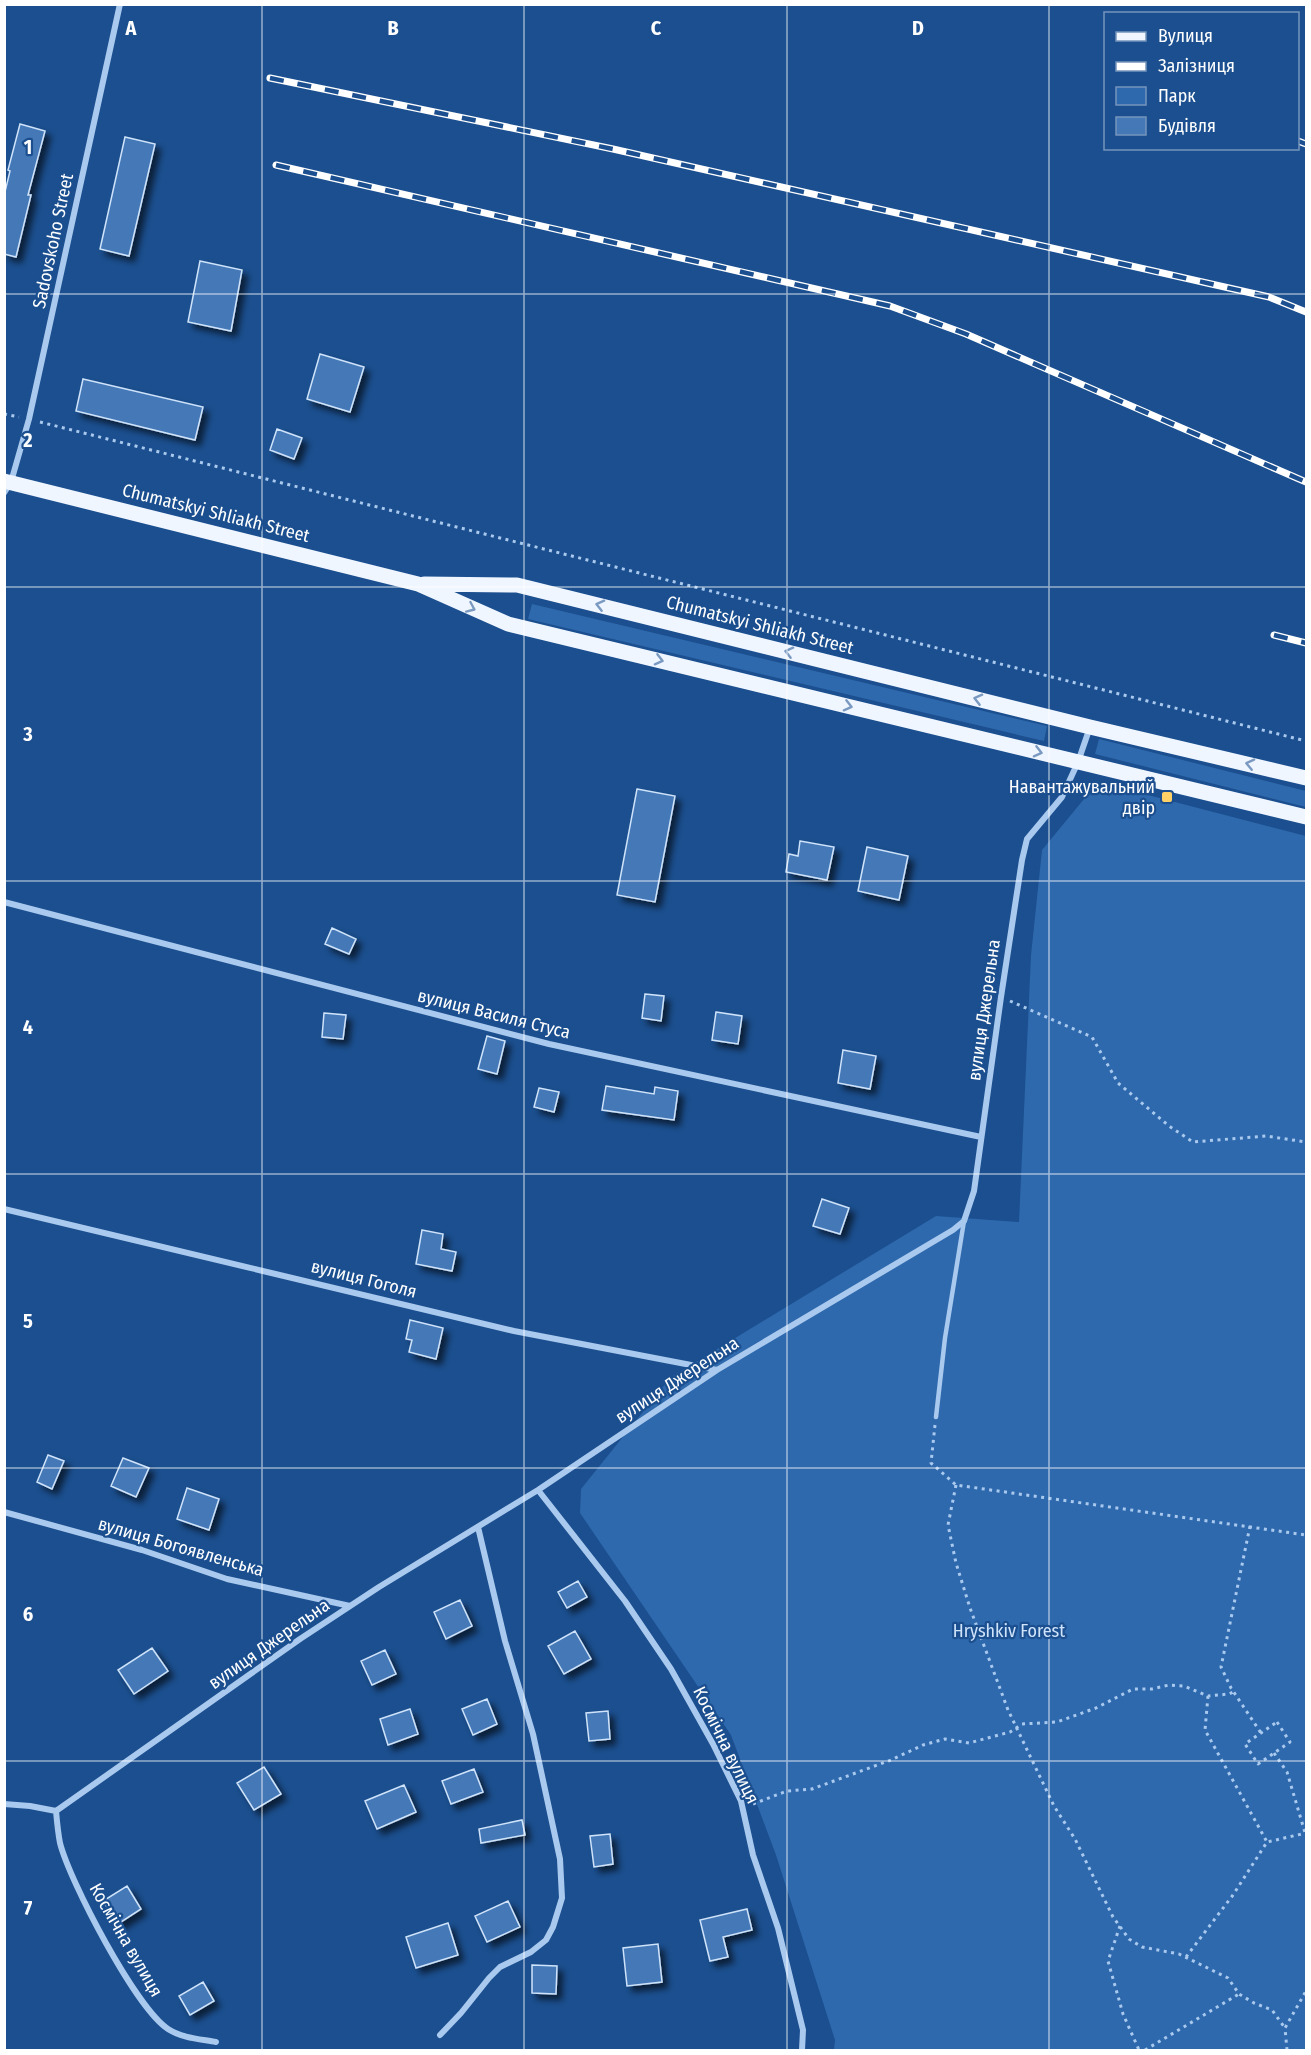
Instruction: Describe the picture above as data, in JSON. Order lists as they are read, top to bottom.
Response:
{
  "streets": {
    "main road": ["Chumatskyi Shliakh Street"],
    "street": [
      "Sadovskoho Street",
      "вулиця Джерельна",
      "вулиця Василя Стуса",
      "вулиця Гоголя",
      "вулиця Богоявленська",
      "Космічна вулиця"
    ]
  },
  "crossings": [
    ["Sadovskoho Street", "Chumatskyi Shliakh Street"],
    ["Chumatskyi Shliakh Street", "вулиця Джерельна"],
    ["вулиця Джерельна", "вулиця Василя Стуса"],
    ["вулиця Джерельна", "вулиця Гоголя"],
    ["вулиця Джерельна", "вулиця Богоявленська"],
    ["вулиця Джерельна", "Космічна вулиця"]
  ],
  "parks": ["Hryshkiv Forest"],
  "places": {
    "transit": ["Навантажувальний двір"]
  },
  "legend": [
    "Вулиця",
    "Залізниця",
    "Парк",
    "Будівля"
  ],
  "grid": {
    "columns": [
      "A",
      "B",
      "C",
      "D"
    ],
    "rows": [
      "1",
      "2",
      "3",
      "4",
      "5",
      "6",
      "7"
    ]
  }
}
